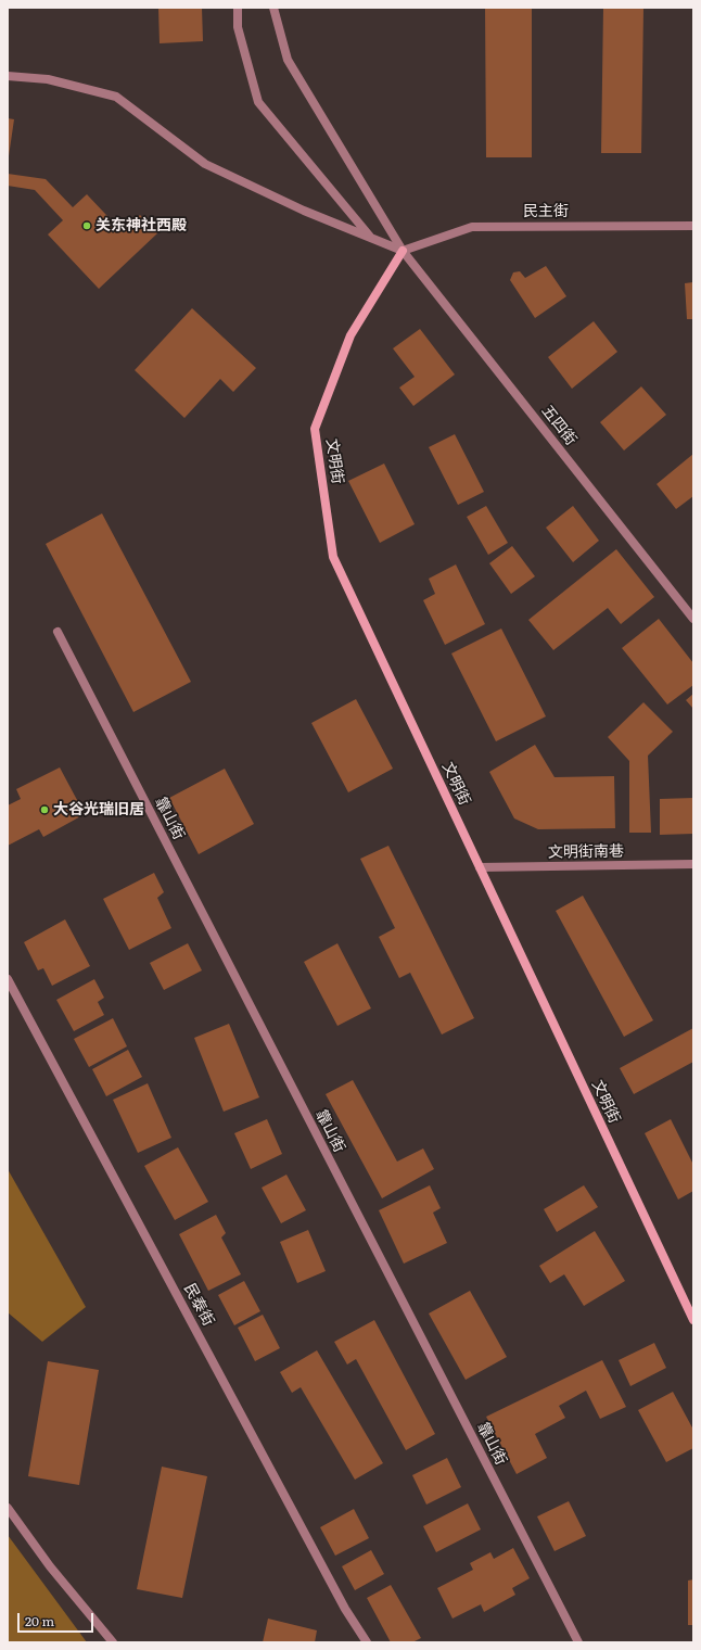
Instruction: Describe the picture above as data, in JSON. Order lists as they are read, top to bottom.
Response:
{
  "streets": {
    "street": [
      "民主街",
      "五四街",
      "文明街",
      "靠山街",
      "文明街南巷",
      "民泰街"
    ]
  },
  "crossings": [
    ["民主街", "五四街"],
    ["民主街", "文明街"],
    ["五四街", "文明街"],
    ["文明街", "文明街南巷"]
  ],
  "places": ["关东神社西殿", "大谷光瑞旧居"],
  "scale_bar": "20 m"
}
